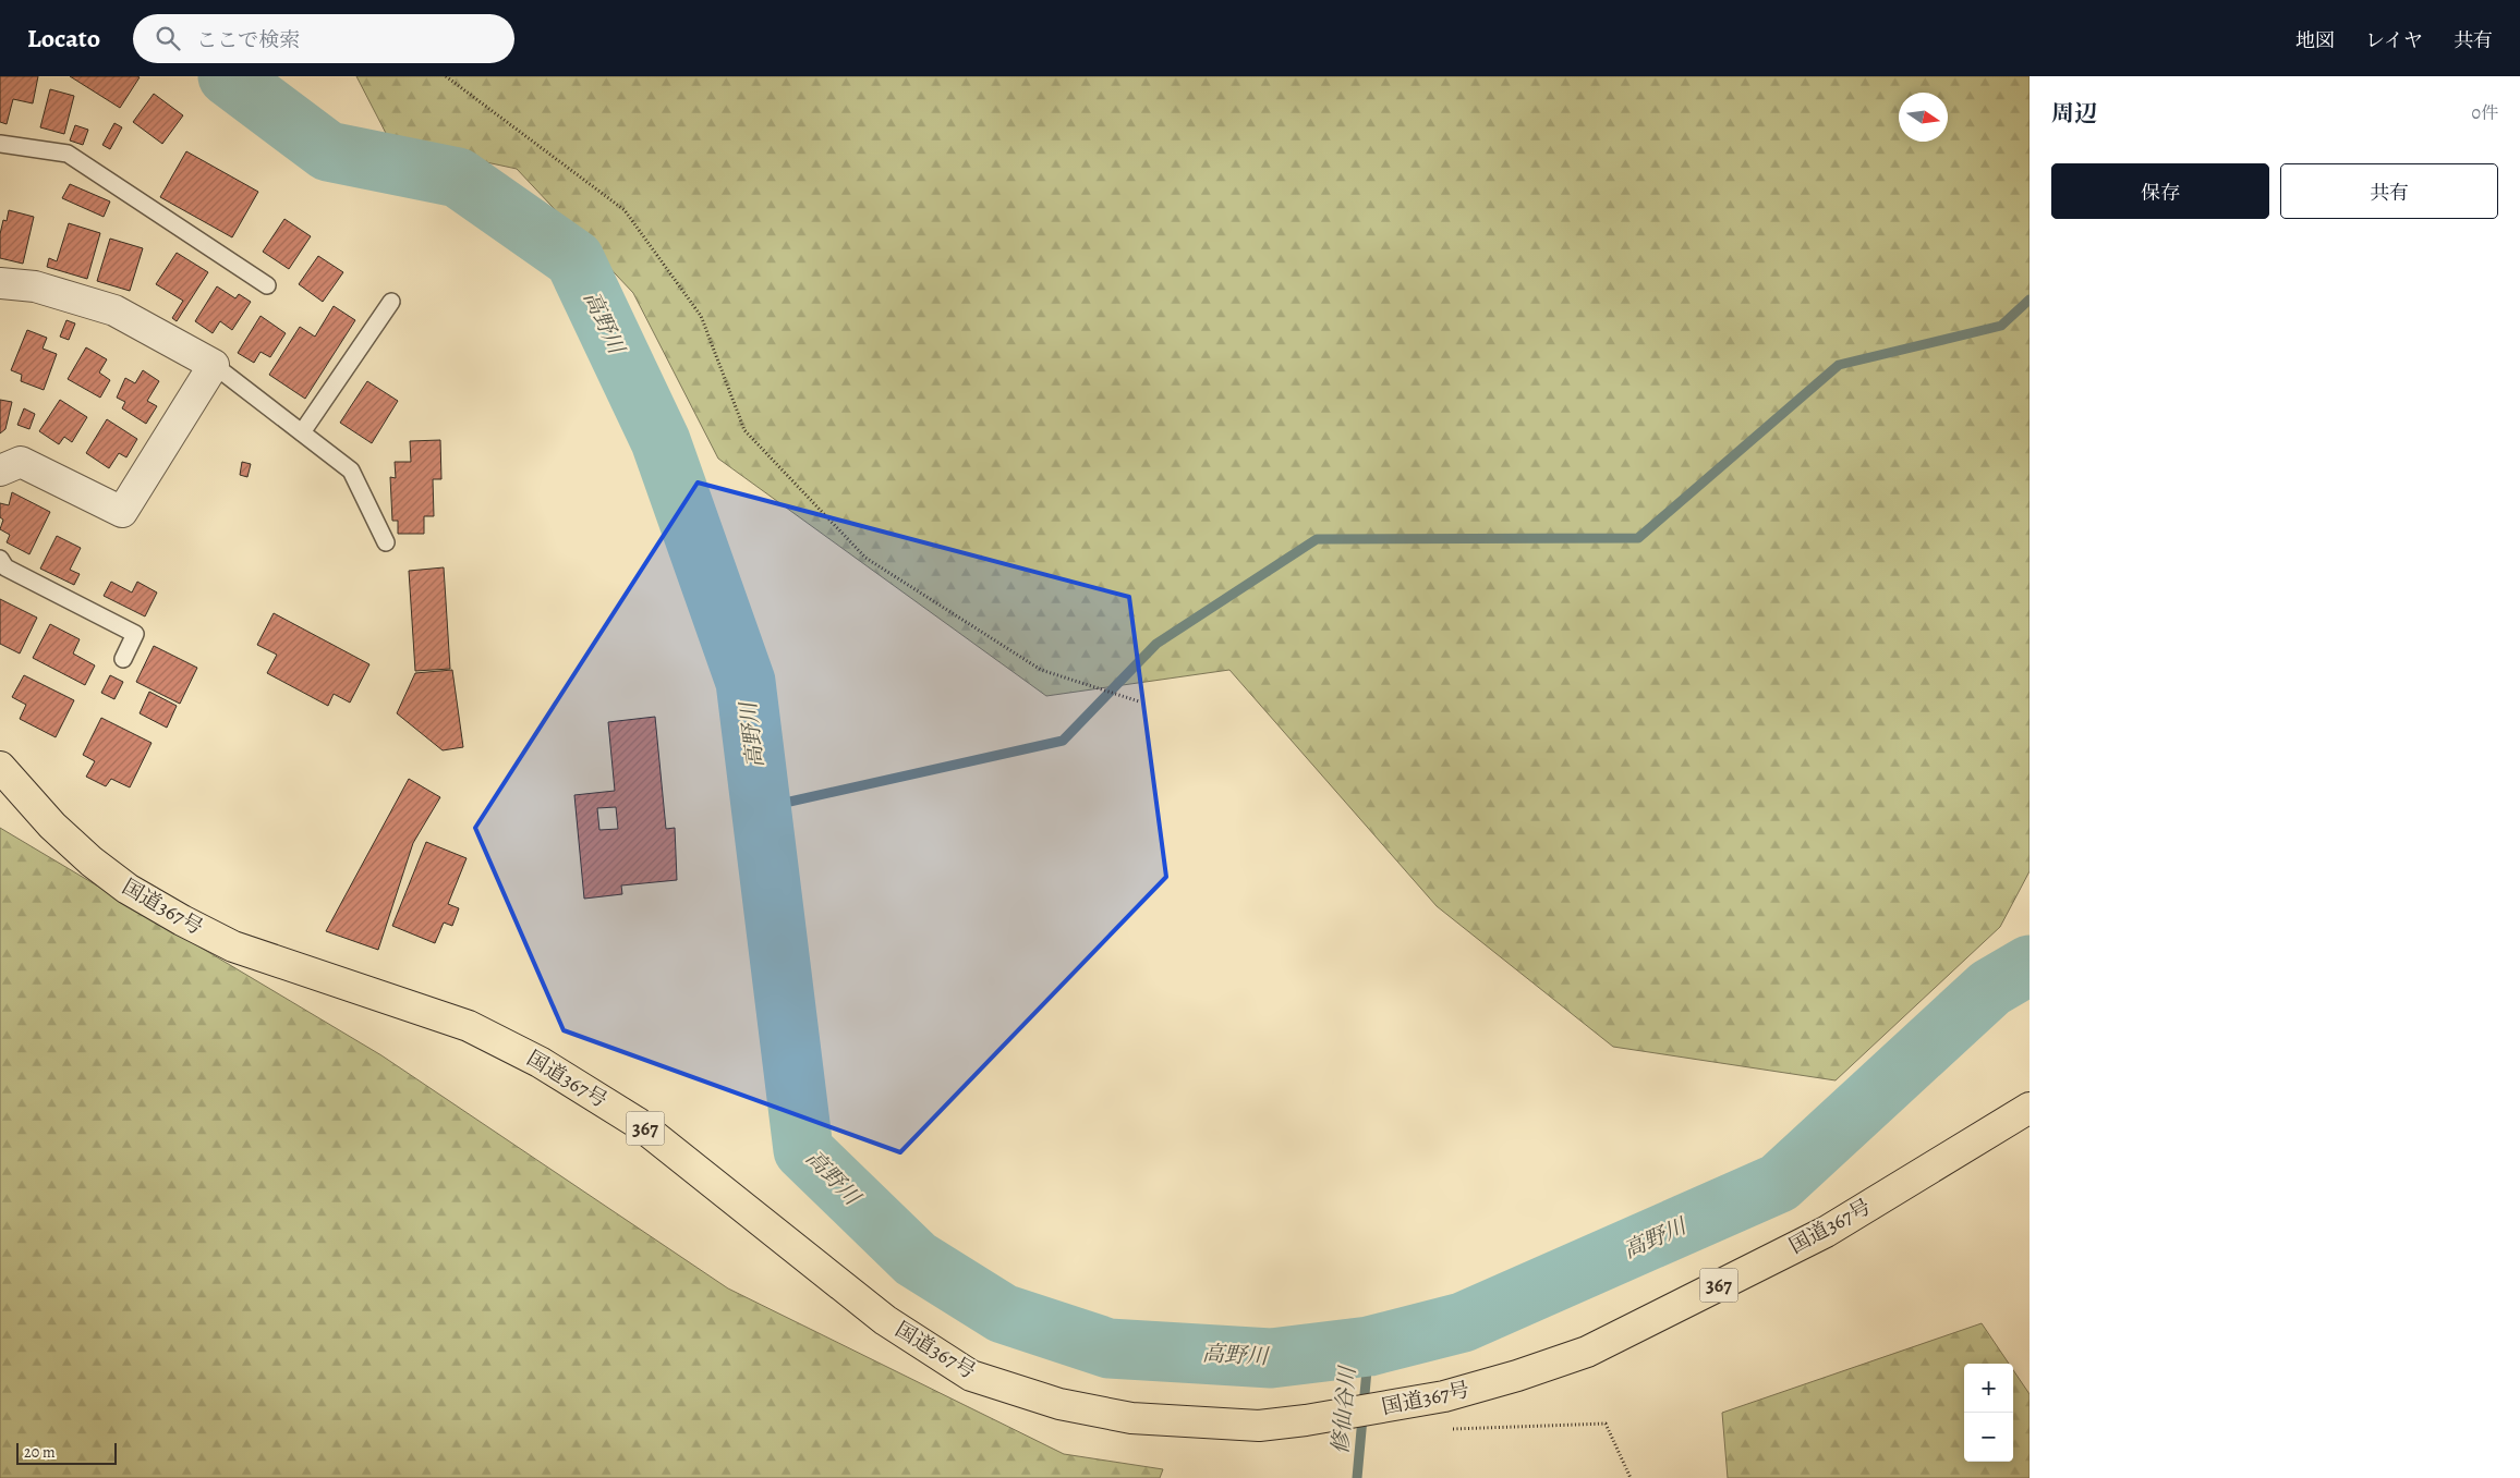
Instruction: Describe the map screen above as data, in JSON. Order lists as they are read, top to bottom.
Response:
{
  "streets": {
    "highway": ["国道367号", "367"]
  },
  "water": ["高野川", "修仙谷川"],
  "scale_bar": "20 m",
  "north": "right",
  "page": {
    "header": "Locato",
    "search": "ここで検索",
    "nav": ["地図", "レイヤ", "共有"],
    "heading": ["周辺", "0件"],
    "buttons": ["保存", "共有"],
    "map_buttons": ["+", "−"],
    "scale": "20 m"
  }
}
